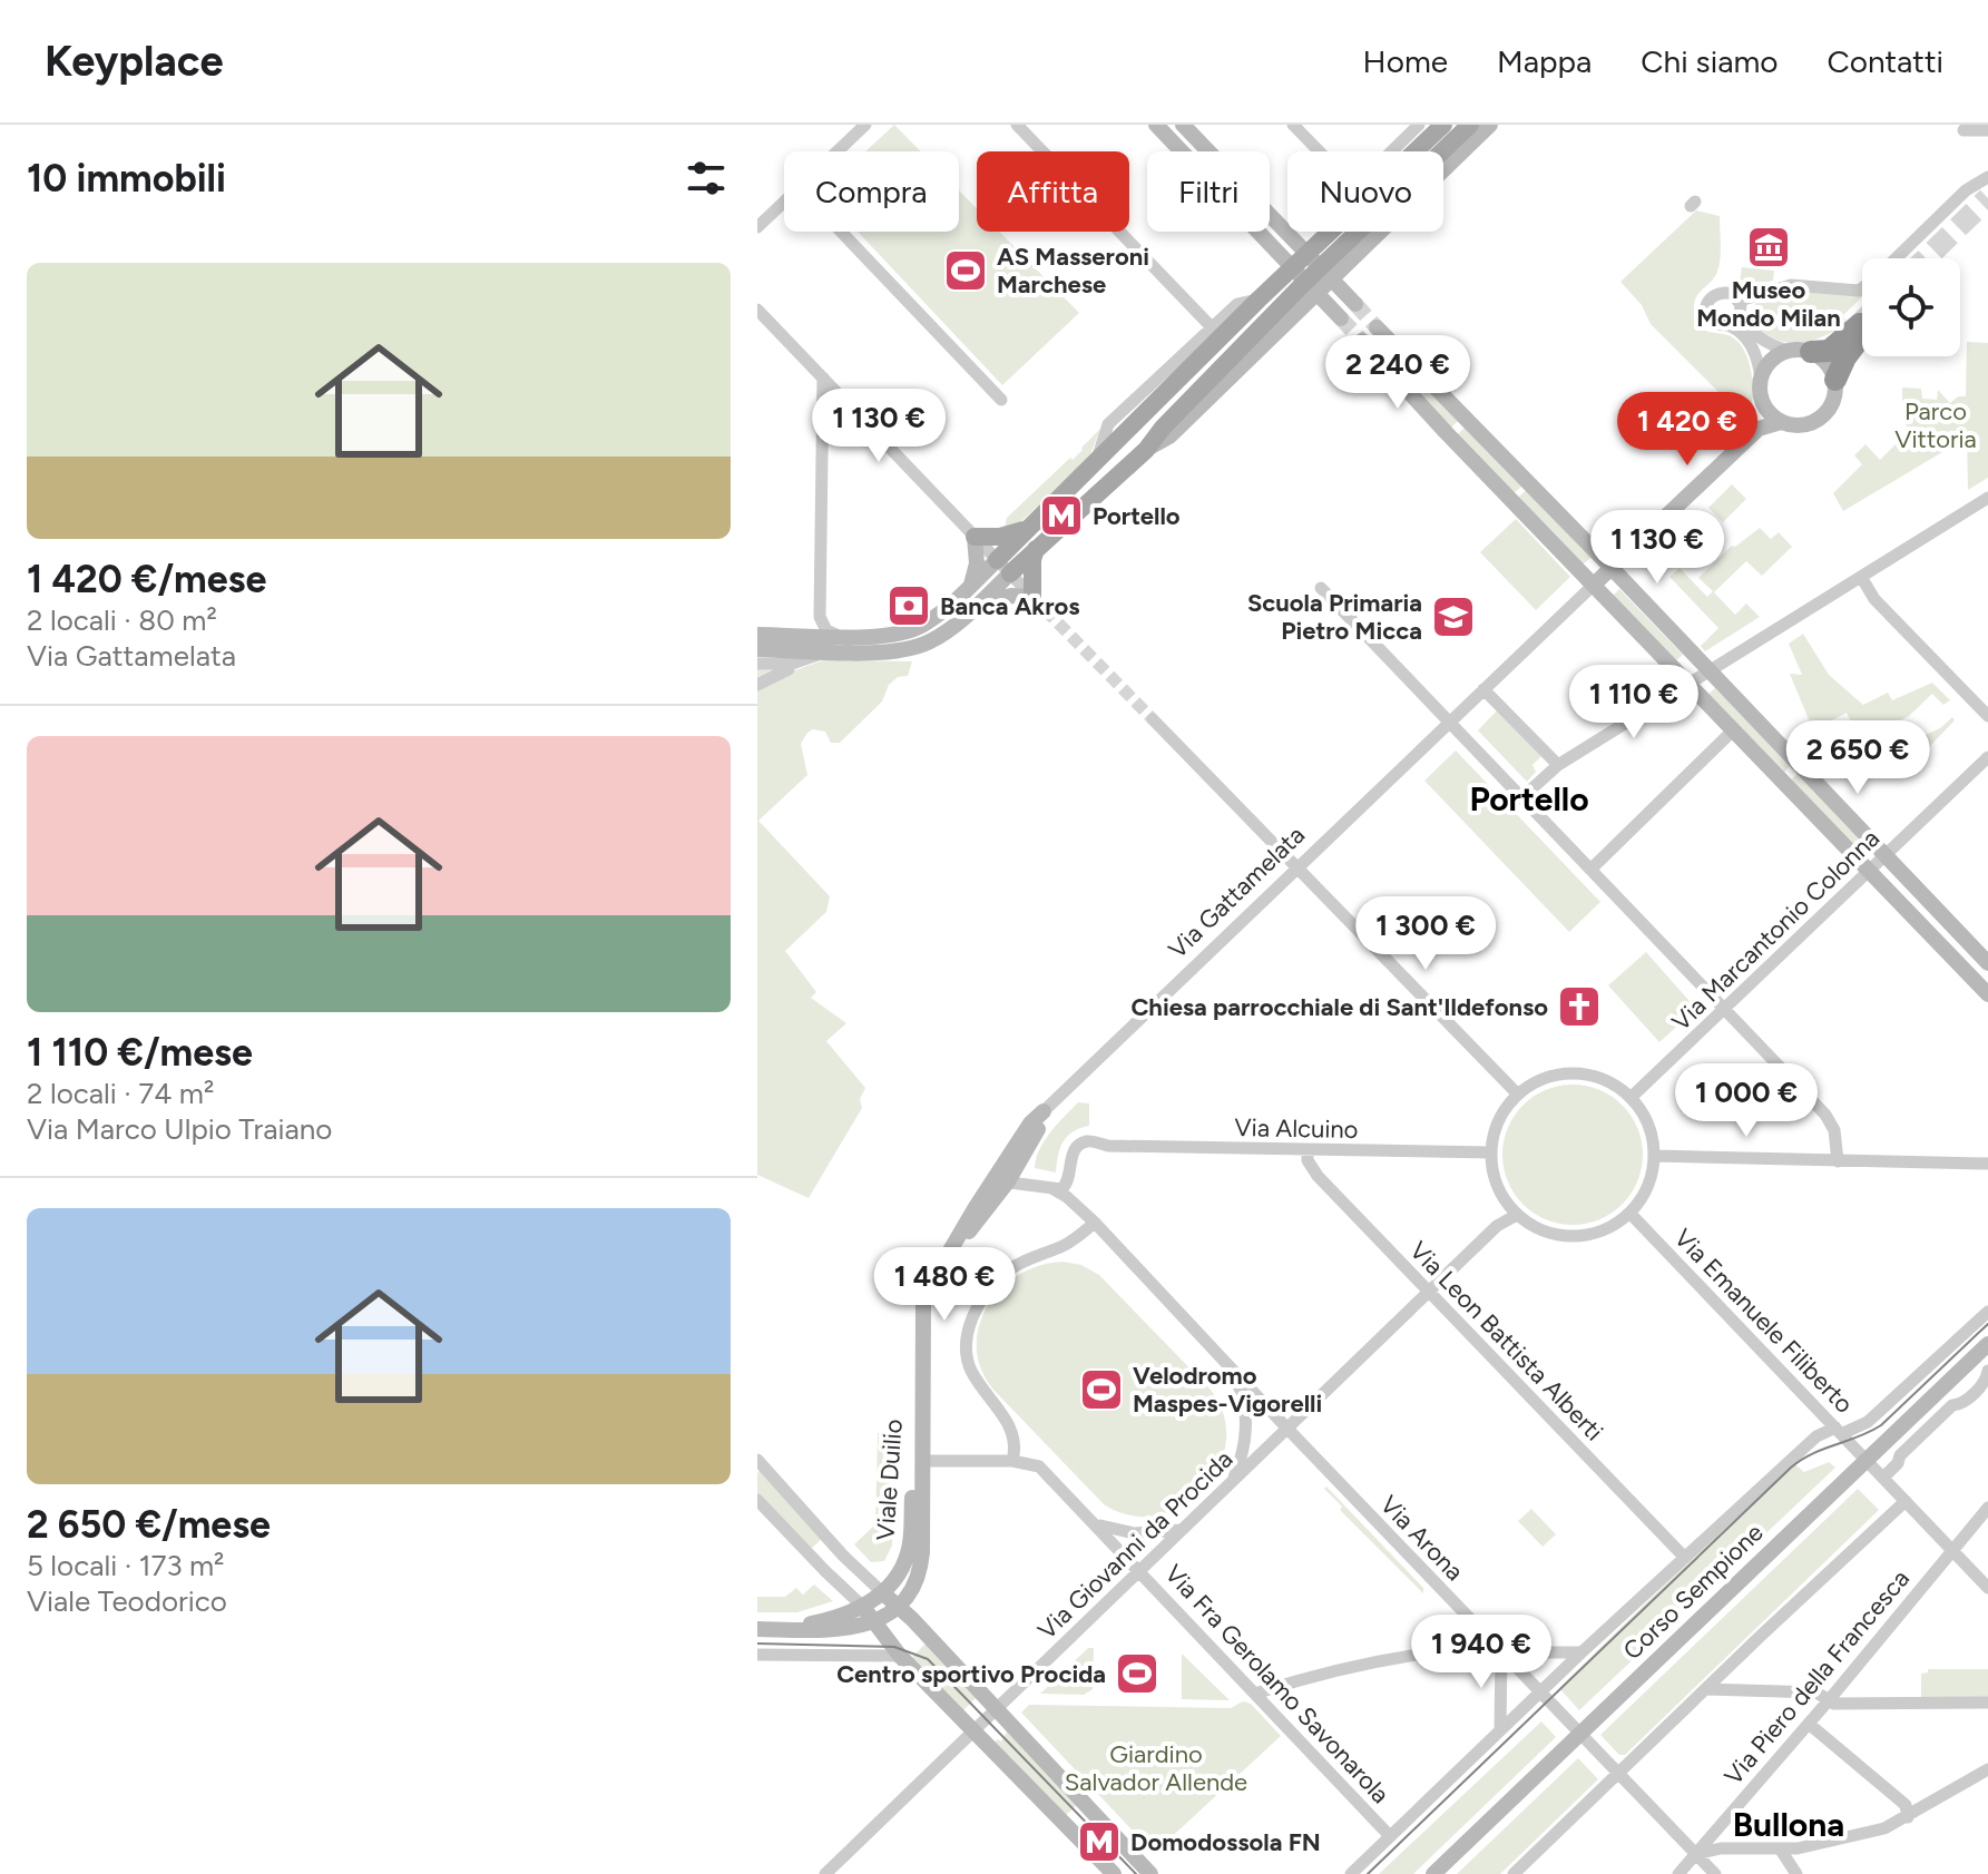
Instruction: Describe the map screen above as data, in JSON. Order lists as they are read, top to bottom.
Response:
{
  "streets": {
    "street": [
      "Via Gattamelata",
      "Via Marcantonio Colonna",
      "Via Alcuino",
      "Via Emanuele Filiberto",
      "Via Leon Battista Alberti",
      "Viale Duilio",
      "Via Arona",
      "Via Giovanni da Procida",
      "Corso Sempione",
      "Via Piero della Francesca",
      "Via Fra Gerolamo Savonarola"
    ]
  },
  "crossings": [
    ["Via Gattamelata", "Viale Duilio"],
    ["Via Marcantonio Colonna", "Via Alcuino"],
    ["Via Marcantonio Colonna", "Via Emanuele Filiberto"],
    ["Via Marcantonio Colonna", "Via Giovanni da Procida"],
    ["Via Alcuino", "Via Emanuele Filiberto"],
    ["Via Alcuino", "Via Leon Battista Alberti"],
    ["Via Alcuino", "Via Arona"],
    ["Via Alcuino", "Via Giovanni da Procida"],
    ["Via Emanuele Filiberto", "Via Giovanni da Procida"],
    ["Via Emanuele Filiberto", "Corso Sempione"],
    ["Via Emanuele Filiberto", "Via Piero della Francesca"],
    ["Via Leon Battista Alberti", "Via Giovanni da Procida"],
    ["Via Leon Battista Alberti", "Corso Sempione"],
    ["Viale Duilio", "Via Fra Gerolamo Savonarola"],
    ["Via Arona", "Via Giovanni da Procida"],
    ["Via Arona", "Corso Sempione"],
    ["Via Arona", "Via Piero della Francesca"],
    ["Via Arona", "Via Fra Gerolamo Savonarola"],
    ["Via Giovanni da Procida", "Via Fra Gerolamo Savonarola"],
    ["Corso Sempione", "Via Fra Gerolamo Savonarola"]
  ],
  "districts": ["Portello", "Bullona"],
  "parks": ["Parco Vittoria", "Giardino Salvador Allende"],
  "places": {
    "museum": ["Museo Mondo Milan"],
    "sports": ["AS Masseroni Marchese", "Velodromo Maspes-Vigorelli", "Centro sportivo Procida"],
    "metro station": ["Portello", "Domodossola FN"],
    "bank": ["Banca Akros"],
    "school or university": ["Scuola Primaria Pietro Micca"],
    "church": ["Chiesa parrocchiale di Sant'Ildefonso"]
  },
  "page": {
    "header": "Keyplace",
    "nav": [
      "Home",
      "Mappa",
      "Chi siamo",
      "Contatti"
    ],
    "heading": "10 immobili",
    "chip": [
      "Compra",
      "Affitta",
      "Filtri",
      "Nuovo"
    ],
    "list": [
      {
        "name": "1 420 €/mese",
        "note": "2 locali · 80 m² · Via Gattamelata"
      },
      {
        "name": "1 110 €/mese",
        "note": "2 locali · 74 m² · Via Marco Ulpio Traiano"
      },
      {
        "name": "2 650 €/mese",
        "note": "5 locali · 173 m² · Viale Teodorico"
      }
    ],
    "price": [
      "2 240 €",
      "1 130 €",
      "1 420 €",
      "1 130 €",
      "1 110 €",
      "2 650 €",
      "1 300 €",
      "1 000 €",
      "1 480 €",
      "1 940 €"
    ]
  }
}
